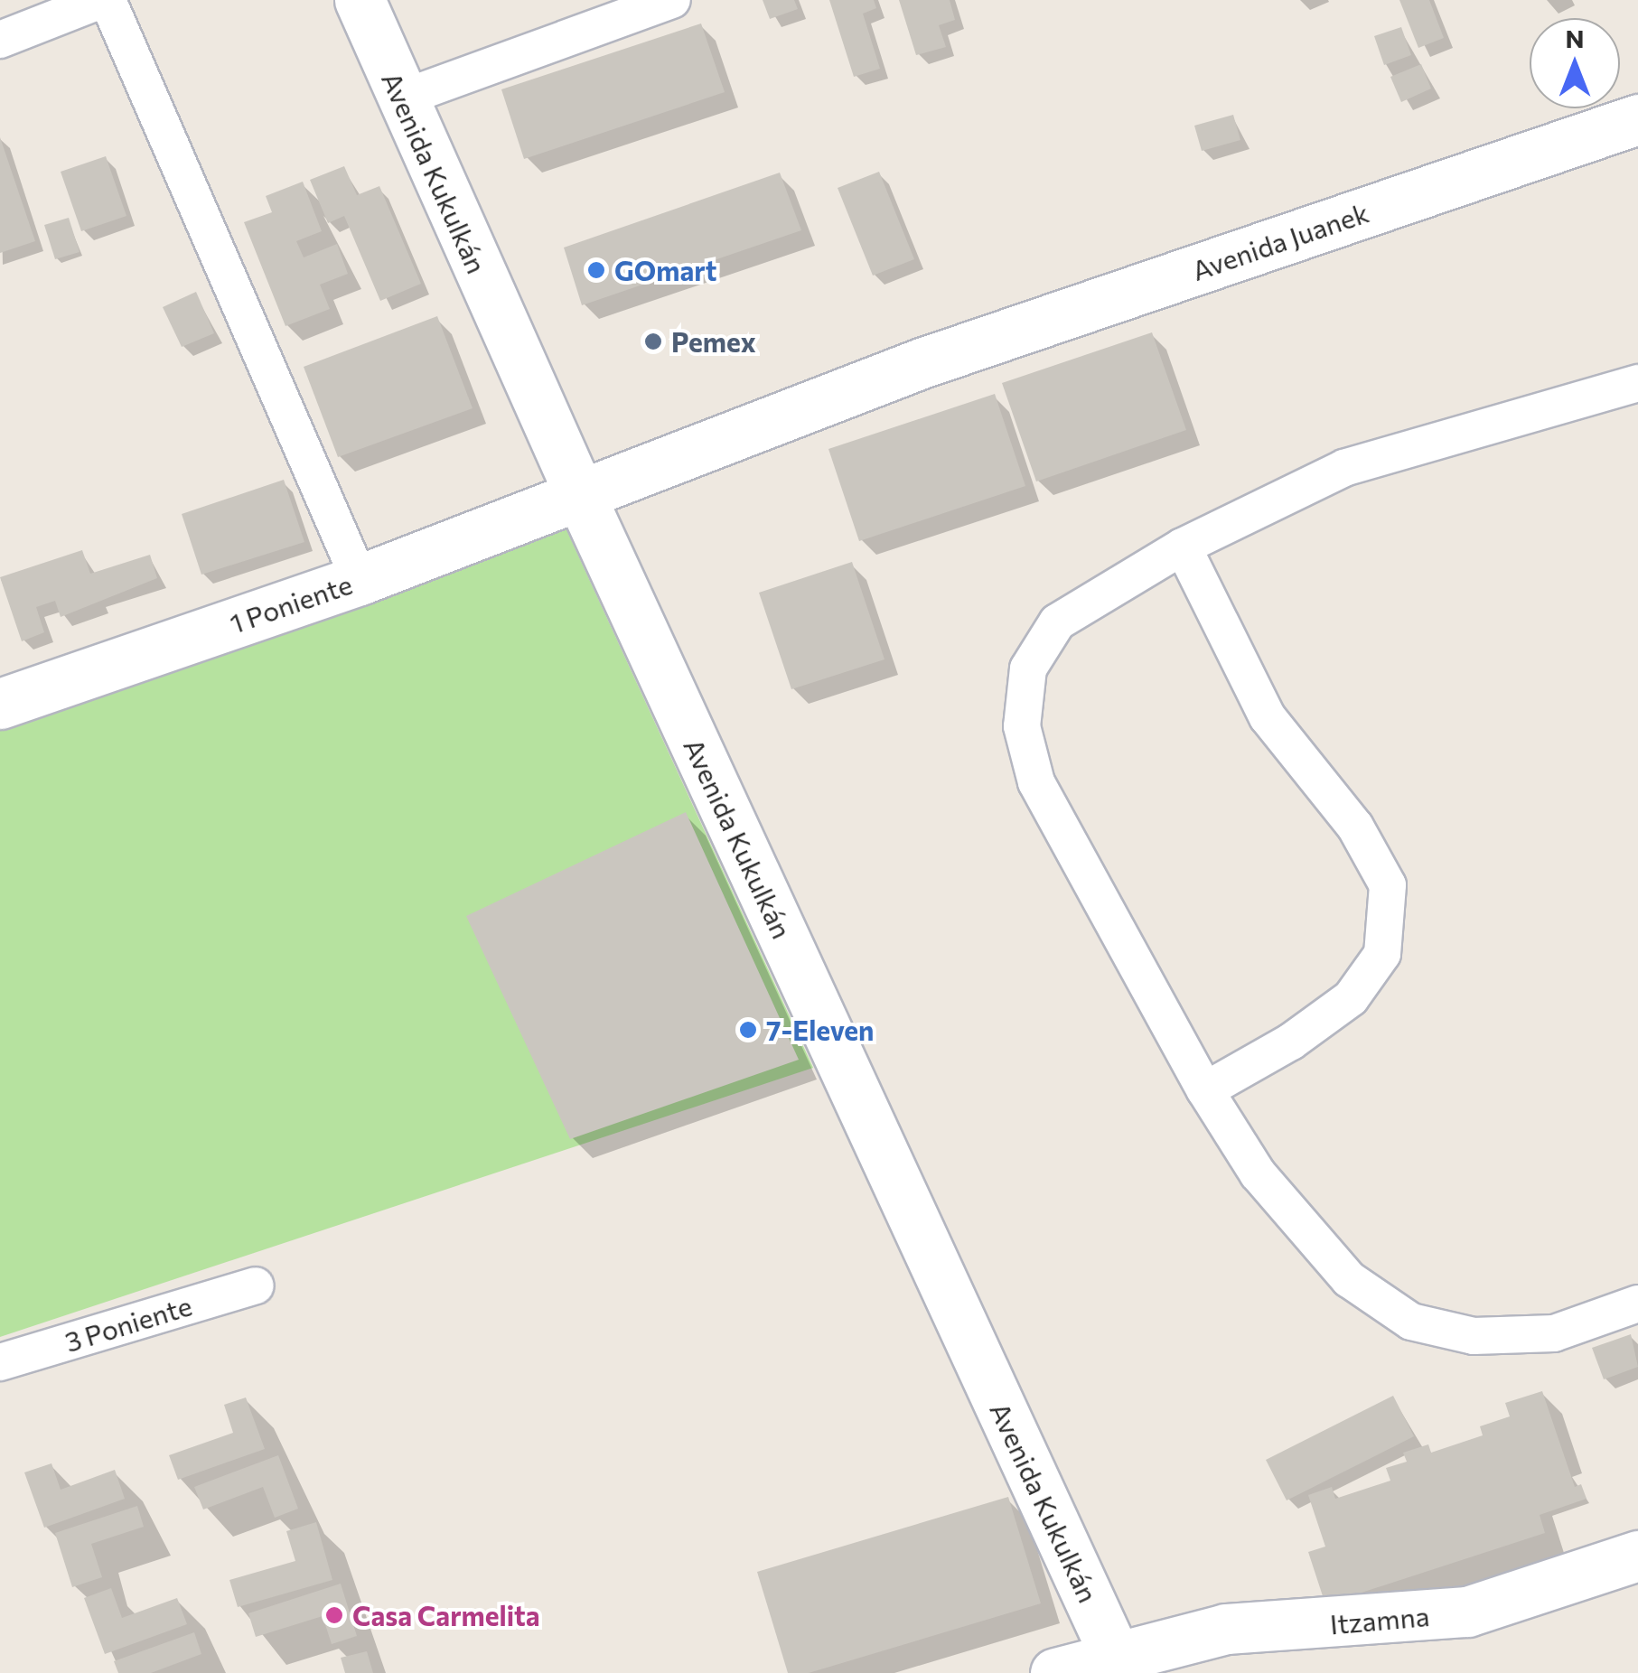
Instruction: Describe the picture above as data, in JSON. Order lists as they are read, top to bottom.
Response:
{
  "streets": {
    "street": [
      "Avenida Kukulkán",
      "Avenida Juanek",
      "1 Poniente",
      "3 Poniente",
      "Itzamna"
    ]
  },
  "crossings": [
    ["Avenida Kukulkán", "Avenida Juanek"],
    ["Avenida Kukulkán", "1 Poniente"],
    ["Avenida Kukulkán", "Itzamna"],
    ["Avenida Juanek", "1 Poniente"]
  ],
  "places": [
    "GOmart",
    "Pemex",
    "7-Eleven",
    "Casa Carmelita"
  ],
  "north": "top"
}
